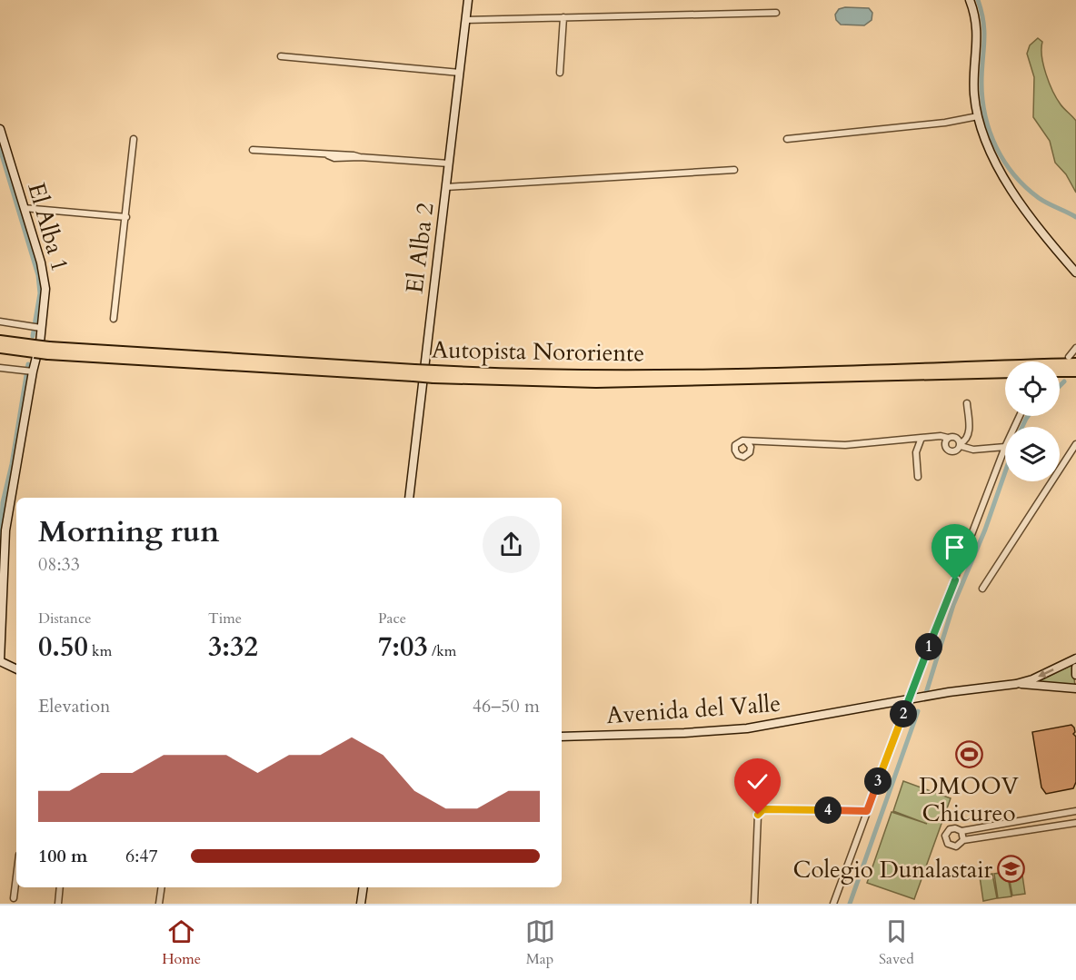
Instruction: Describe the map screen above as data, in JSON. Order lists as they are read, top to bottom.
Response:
{
  "streets": {
    "highway": ["Autopista Nororiente"],
    "street": ["El Alba 1", "El Alba 2", "Avenida del Valle"]
  },
  "places": {
    "sports": ["DMOOV Chicureo"],
    "school or university": ["Colegio Dunalastair"]
  },
  "page": {
    "heading": ["Morning run", "08:33"],
    "stats": [
      ["Distance", "0.50 km"],
      ["Time", "3:32"],
      ["Pace", "7:03 /km"]
    ],
    "pins": [
      "1",
      "2",
      "3",
      "4"
    ],
    "chart": ["Elevation", "46–50 m"],
    "list": [
      {
        "name": "100 m",
        "note": "6:47"
      }
    ],
    "tabs": ["Home", "Map", "Saved"]
  }
}
